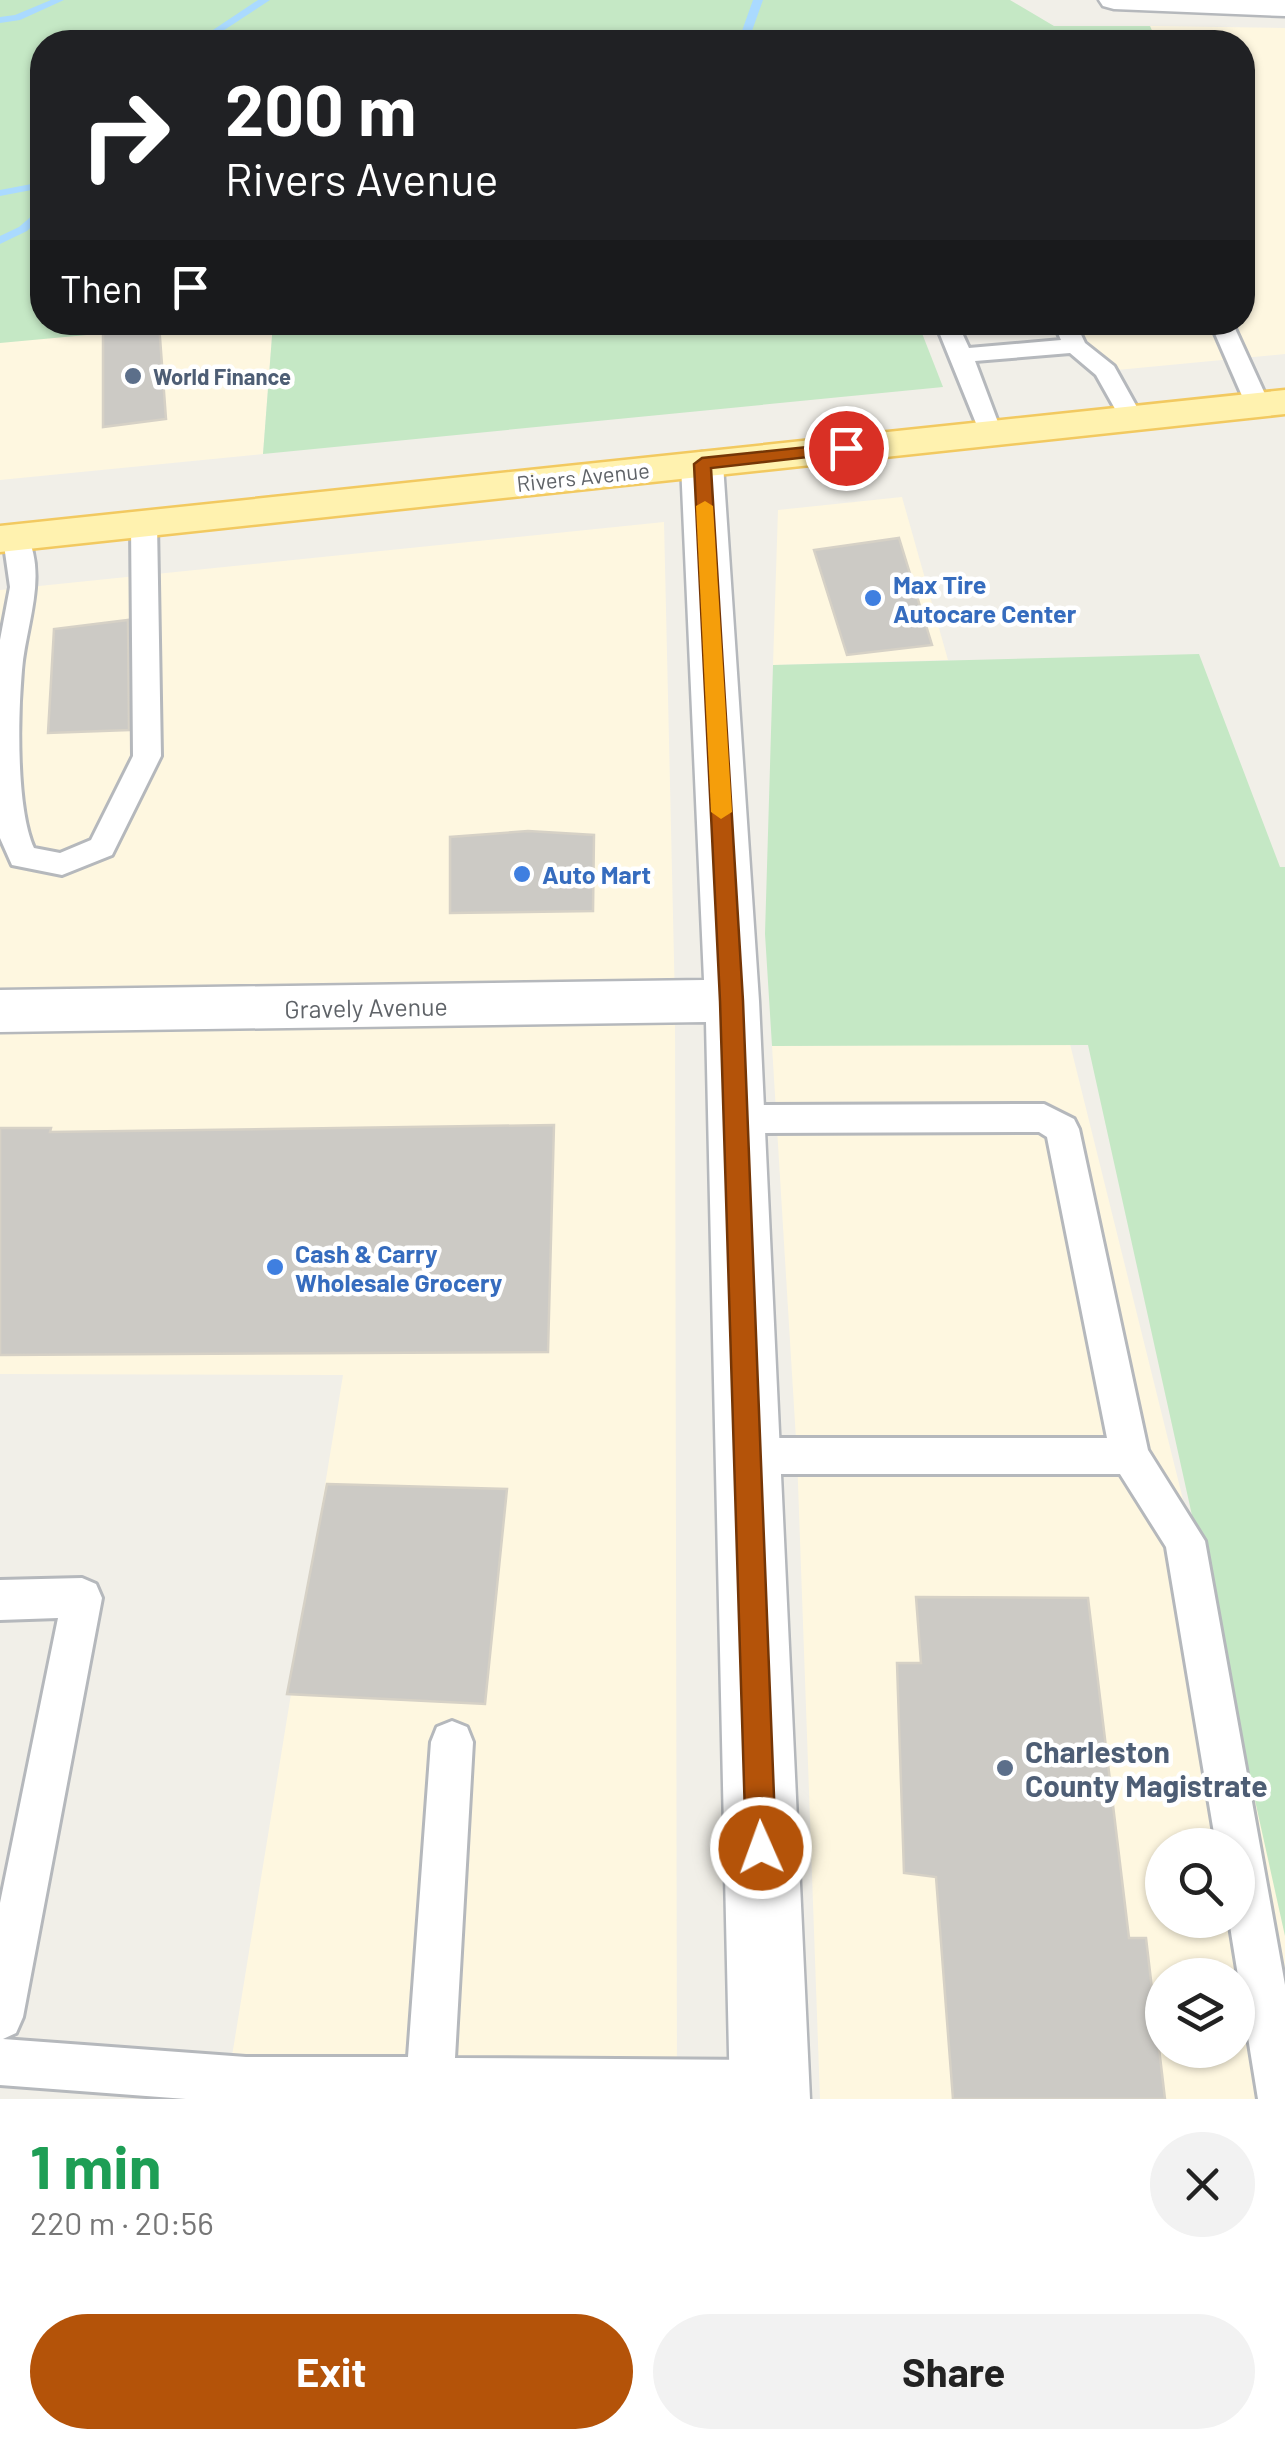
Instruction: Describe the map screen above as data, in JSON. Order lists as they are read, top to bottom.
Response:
{
  "streets": {
    "main road": ["Rivers Avenue"],
    "street": ["Gravely Avenue"]
  },
  "places": [
    "World Finance",
    "Max Tire Autocare Center",
    "Auto Mart",
    "Cash & Carry Wholesale Grocery",
    "Charleston County Magistrate"
  ],
  "page": {
    "turn": ["200 m", "Rivers Avenue"],
    "then": "Then",
    "heading": ["1 min", "220 m · 20:56"],
    "buttons": ["Exit", "Share"]
  }
}
